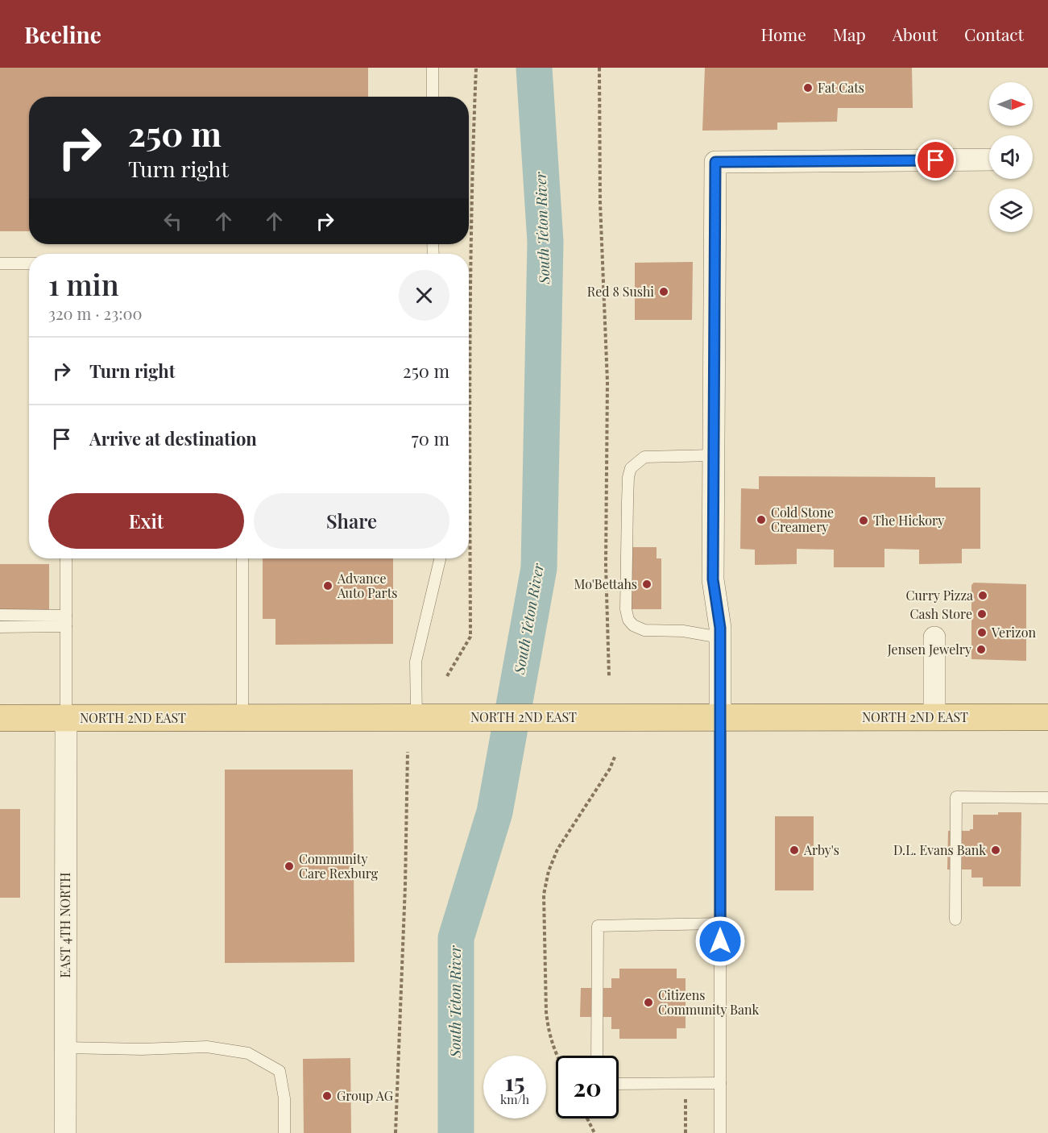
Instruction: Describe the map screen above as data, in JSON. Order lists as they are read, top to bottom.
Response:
{
  "streets": {
    "main road": ["NORTH 2ND EAST"],
    "street": ["EAST 4TH NORTH"]
  },
  "crossings": [
    ["NORTH 2ND EAST", "EAST 4TH NORTH"]
  ],
  "water": ["South Teton River"],
  "places": [
    "Fat Cats",
    "Red 8 Sushi",
    "Cold Stone Creamery",
    "The Hickory",
    "Mo'Bettahs",
    "Advance Auto Parts",
    "Curry Pizza",
    "Cash Store",
    "Verizon",
    "Jensen Jewelry",
    "Arby's",
    "D.L. Evans Bank",
    "Community Care Rexburg",
    "Citizens Community Bank",
    "Group AG"
  ],
  "north": "right",
  "page": {
    "header": "Beeline",
    "nav": [
      "Home",
      "Map",
      "About",
      "Contact"
    ],
    "turn": ["250 m", "Turn right"],
    "heading": ["1 min", "320 m · 23:00"],
    "list": [
      {
        "name": "Turn right",
        "value": "250 m"
      },
      {
        "name": "Arrive at destination",
        "value": "70 m"
      }
    ],
    "buttons": ["Exit", "Share"],
    "speed": "15 km/h",
    "limit": "20"
  }
}
